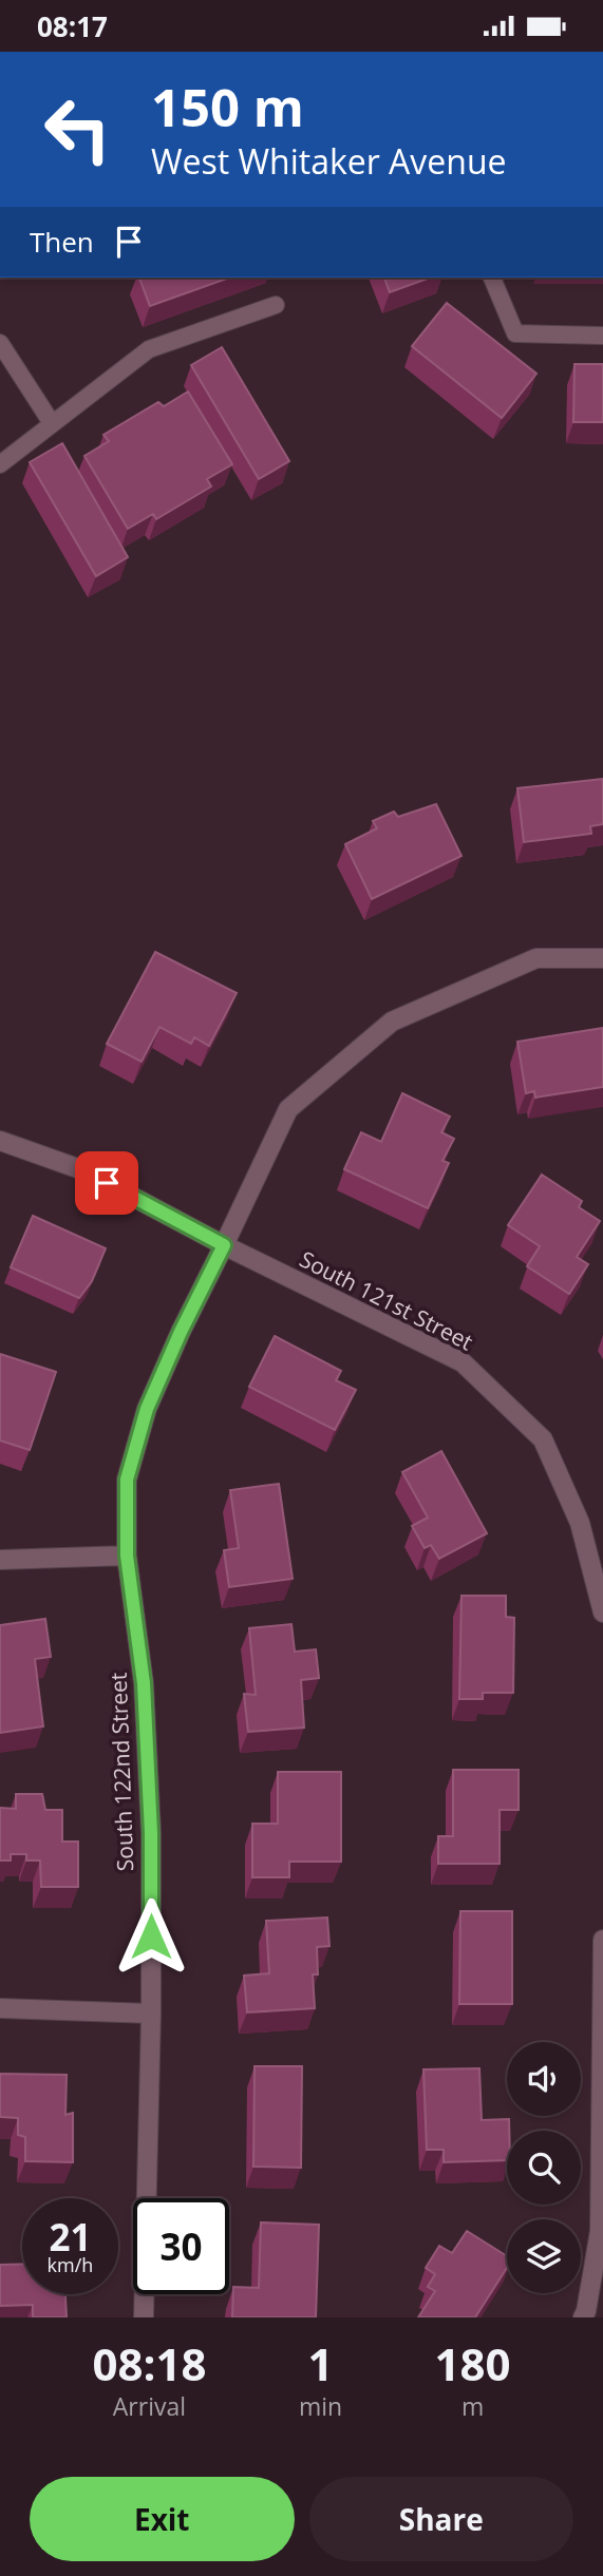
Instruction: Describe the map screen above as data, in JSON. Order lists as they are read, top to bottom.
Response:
{
  "streets": {
    "street": ["South 121st Street", "South 122nd Street"]
  },
  "crossings": [
    ["South 121st Street", "South 122nd Street"]
  ],
  "page": {
    "status": "08:17",
    "turn": ["150 m", "West Whitaker Avenue"],
    "then": "Then",
    "speed": "21 km/h",
    "limit": "30",
    "eta": [
      "08:18",
      "Arrival",
      "1",
      "min",
      "180",
      "m"
    ],
    "buttons": ["Exit", "Share"]
  }
}
